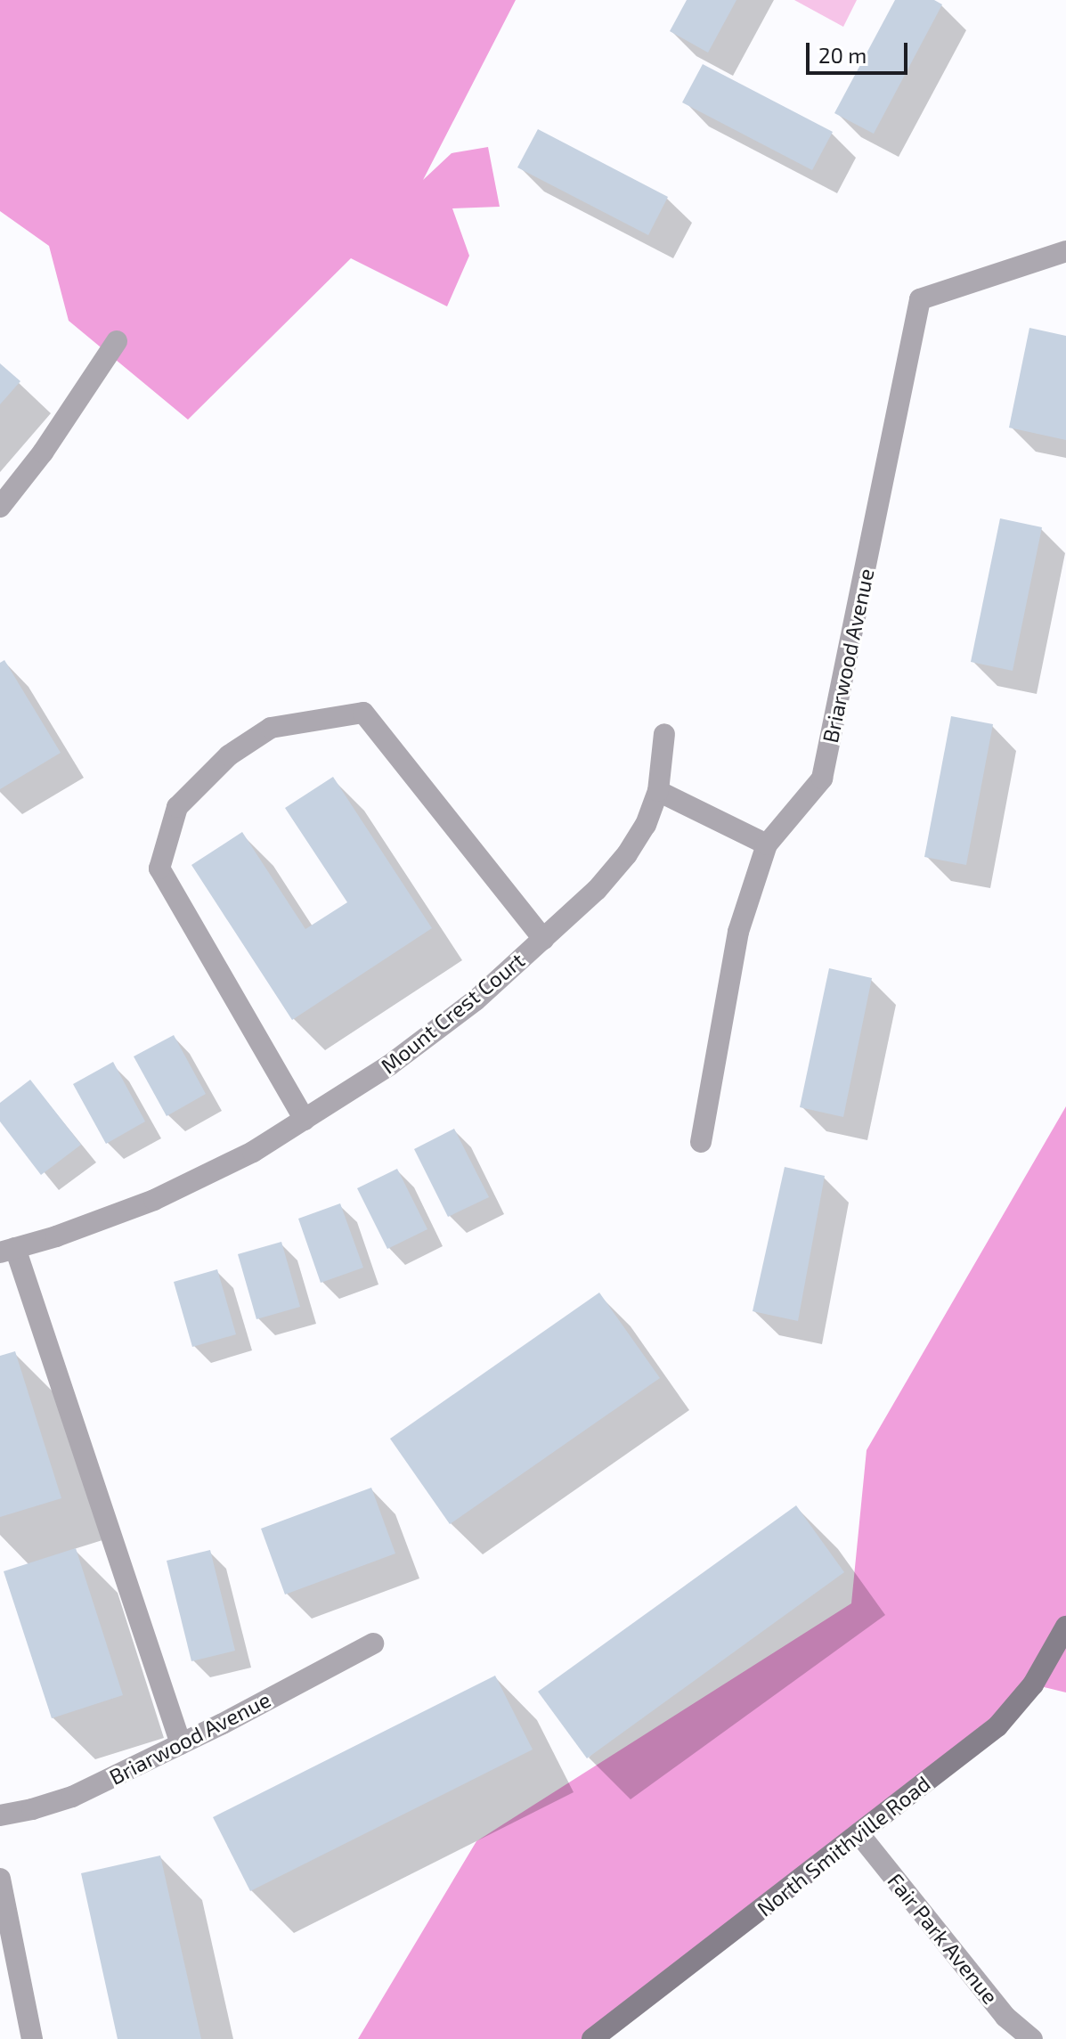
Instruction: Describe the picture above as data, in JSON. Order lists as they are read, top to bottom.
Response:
{
  "streets": {
    "main road": ["North Smithville Road"],
    "street": ["Briarwood Avenue", "Mount Crest Court", "Fair Park Avenue"]
  },
  "crossings": [
    ["North Smithville Road", "Fair Park Avenue"]
  ],
  "scale_bar": "20 m"
}
